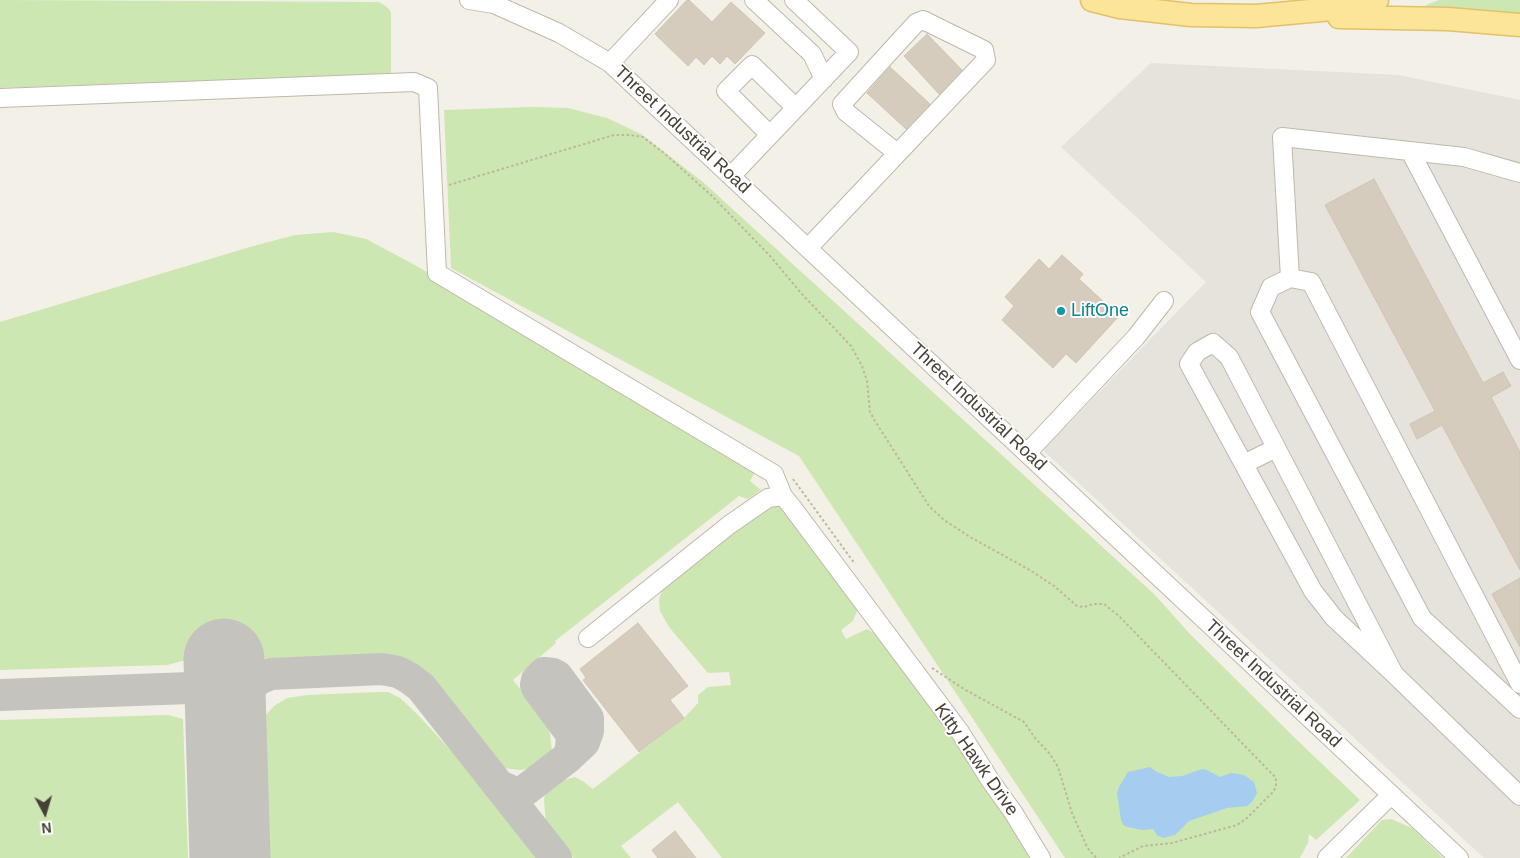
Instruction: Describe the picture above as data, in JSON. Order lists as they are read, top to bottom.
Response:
{
  "streets": {
    "street": ["Threet Industrial Road", "Kitty Hawk Drive"]
  },
  "places": ["LiftOne"],
  "north": "bottom"
}
